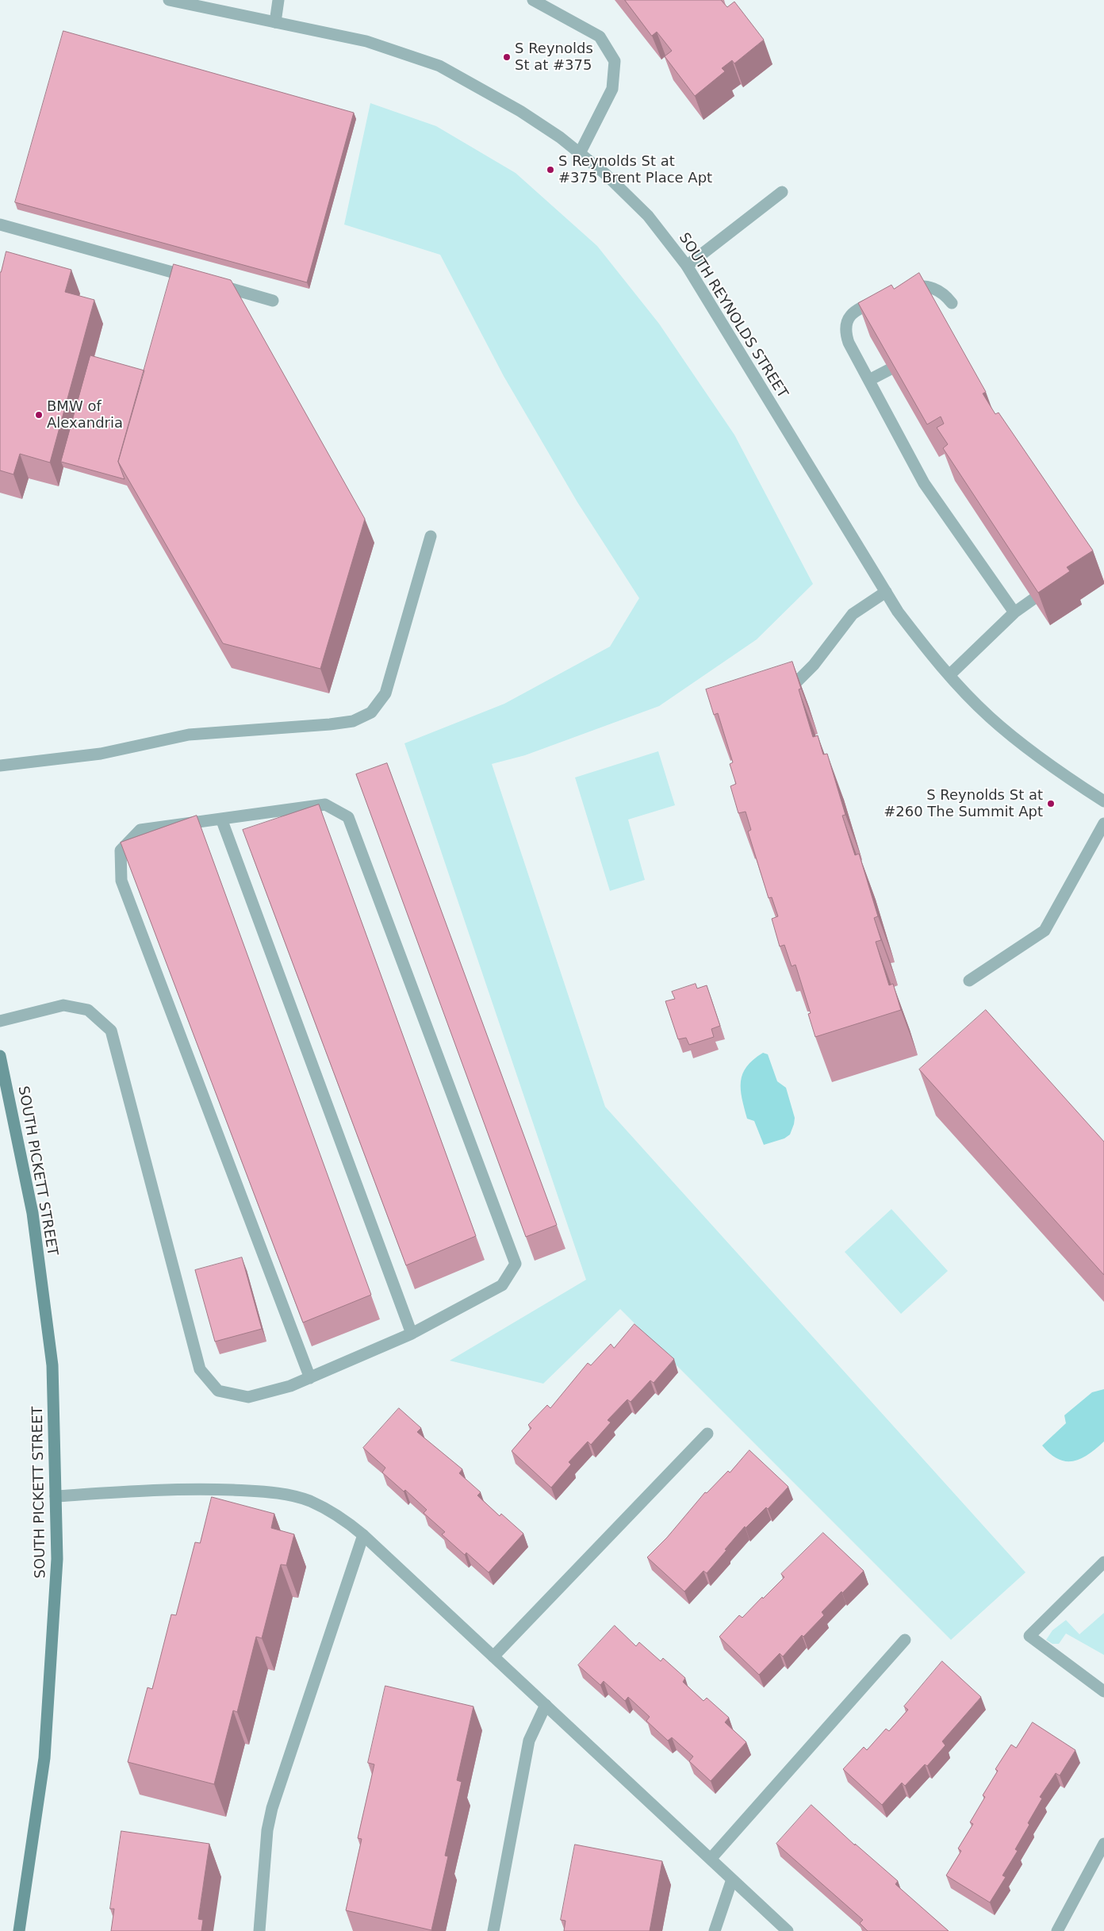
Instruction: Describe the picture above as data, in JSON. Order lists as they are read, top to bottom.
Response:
{
  "streets": {
    "main road": ["SOUTH PICKETT STREET"],
    "street": ["SOUTH REYNOLDS STREET"]
  },
  "places": [
    "S Reynolds St at #375",
    "S Reynolds St at #375 Brent Place Apt",
    "BMW of Alexandria",
    "S Reynolds St at #260 The Summit Apt"
  ]
}
